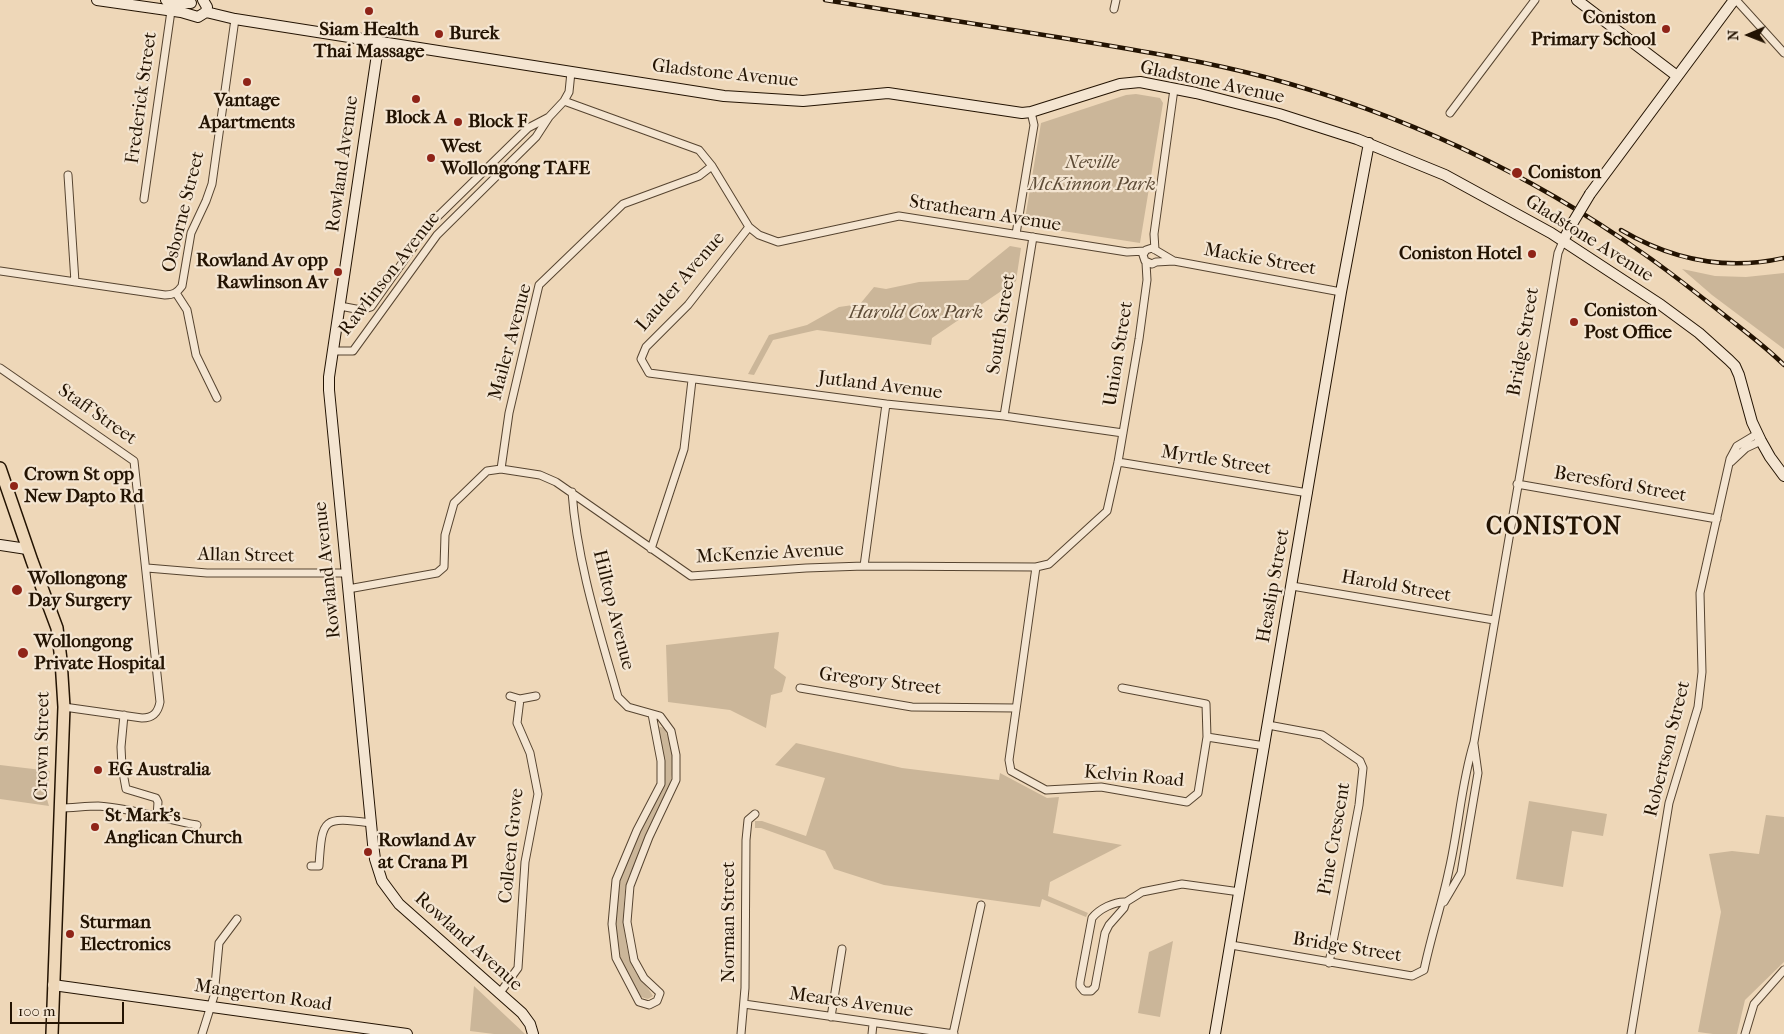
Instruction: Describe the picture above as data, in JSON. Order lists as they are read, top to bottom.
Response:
{
  "streets": {
    "main road": ["Crown Street"],
    "street": [
      "Gladstone Avenue",
      "Frederick Street",
      "Rowland Avenue",
      "Osborne Street",
      "Strathearn Avenue",
      "Mackie Street",
      "Rawlinson Avenue",
      "Lauder Avenue",
      "South Street",
      "Mailer Avenue",
      "Bridge Street",
      "Union Street",
      "Jutland Avenue",
      "Staff Street",
      "Myrtle Street",
      "Beresford Street",
      "McKenzie Avenue",
      "Allan Street",
      "Heaslip Street",
      "Harold Street",
      "Hilltop Avenue",
      "Gregory Street",
      "Robertson Street",
      "Kelvin Road",
      "Pine Crescent",
      "Colleen Grove",
      "Norman Street",
      "Mangerton Road",
      "Meares Avenue"
    ]
  },
  "crossings": [
    ["Gladstone Avenue", "Rowland Avenue"],
    ["Gladstone Avenue", "Osborne Street"],
    ["Gladstone Avenue", "Rawlinson Avenue"],
    ["Gladstone Avenue", "Bridge Street"],
    ["Gladstone Avenue", "Heaslip Street"],
    ["Gladstone Avenue", "Robertson Street"],
    ["Rowland Avenue", "Rawlinson Avenue"],
    ["Rowland Avenue", "Allan Street"],
    ["Rowland Avenue", "Colleen Grove"],
    ["Strathearn Avenue", "Mackie Street"],
    ["Strathearn Avenue", "Rawlinson Avenue"],
    ["Strathearn Avenue", "Lauder Avenue"],
    ["Strathearn Avenue", "South Street"],
    ["Strathearn Avenue", "Mailer Avenue"],
    ["Strathearn Avenue", "Union Street"],
    ["Mackie Street", "Heaslip Street"],
    ["Lauder Avenue", "Jutland Avenue"],
    ["South Street", "Jutland Avenue"],
    ["Mailer Avenue", "McKenzie Avenue"],
    ["Bridge Street", "Beresford Street"],
    ["Bridge Street", "Heaslip Street"],
    ["Bridge Street", "Harold Street"],
    ["Bridge Street", "Pine Crescent"],
    ["Union Street", "Jutland Avenue"],
    ["Union Street", "McKenzie Avenue"],
    ["Jutland Avenue", "McKenzie Avenue"],
    ["Staff Street", "Allan Street"],
    ["Staff Street", "Crown Street"],
    ["Myrtle Street", "McKenzie Avenue"],
    ["Myrtle Street", "Heaslip Street"],
    ["Beresford Street", "Robertson Street"],
    ["McKenzie Avenue", "Hilltop Avenue"],
    ["McKenzie Avenue", "Kelvin Road"],
    ["Heaslip Street", "Harold Street"],
    ["Heaslip Street", "Pine Crescent"],
    ["Gregory Street", "Kelvin Road"],
    ["Crown Street", "Mangerton Road"],
    ["Norman Street", "Meares Avenue"]
  ],
  "districts": ["CONISTON"],
  "parks": ["Neville McKinnon Park", "Harold Cox Park"],
  "places": [
    "Siam Health Thai Massage",
    "Coniston Primary School",
    "Burek",
    "Vantage Apartments",
    "Block A",
    "Block F",
    "West Wollongong TAFE",
    "Coniston",
    "Coniston Hotel",
    "Rowland Av opp Rawlinson Av",
    "Coniston Post Office",
    "Crown St opp New Dapto Rd",
    "Wollongong Day Surgery",
    "Wollongong Private Hospital",
    "EG Australia",
    "St Mark's Anglican Church",
    "Rowland Av at Crana Pl",
    "Sturman Electronics"
  ],
  "scale_bar": "100 m",
  "north": "left"
}
